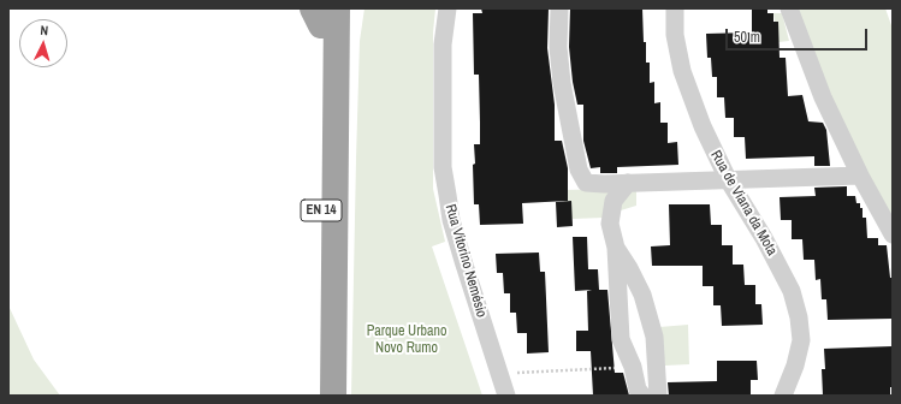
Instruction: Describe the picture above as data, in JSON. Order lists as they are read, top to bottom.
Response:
{
  "streets": {
    "highway": ["EN 14"],
    "street": ["Rua de Viana da Mota", "Rua Vitorino Nemésio"]
  },
  "parks": ["Parque Urbano Novo Rumo"],
  "scale_bar": "50 m",
  "north": "top"
}
